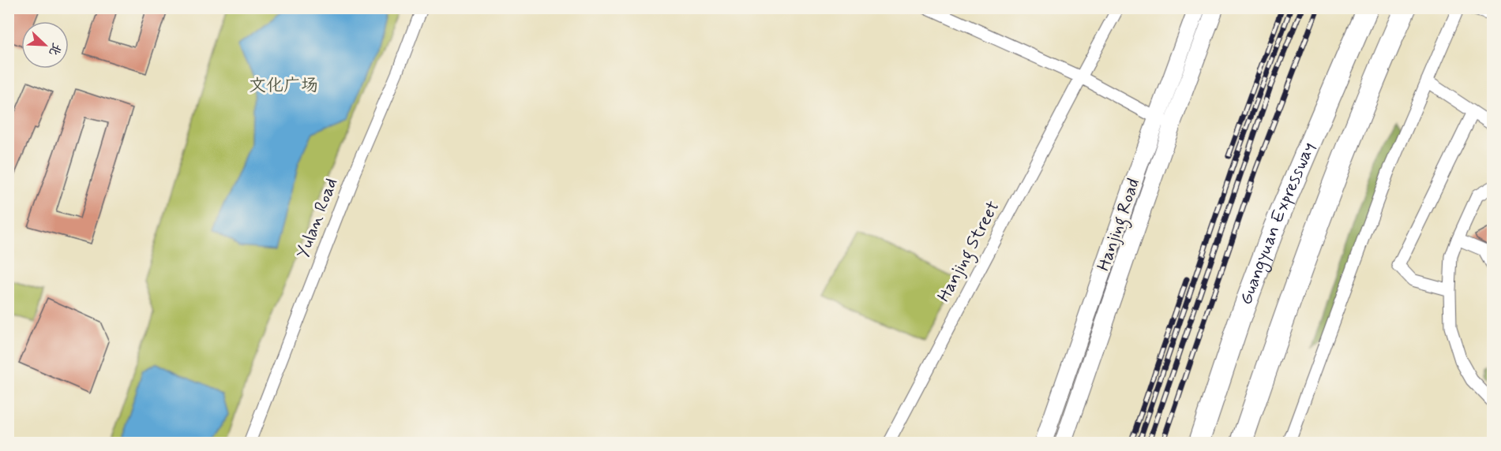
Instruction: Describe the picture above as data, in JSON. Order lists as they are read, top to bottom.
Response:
{
  "streets": {
    "highway": ["Guangyuan Expressway"],
    "street": ["Yulan Road", "Hanjing Road", "Hanjing Street"]
  },
  "parks": ["文化广场"],
  "north": "bottom right"
}
